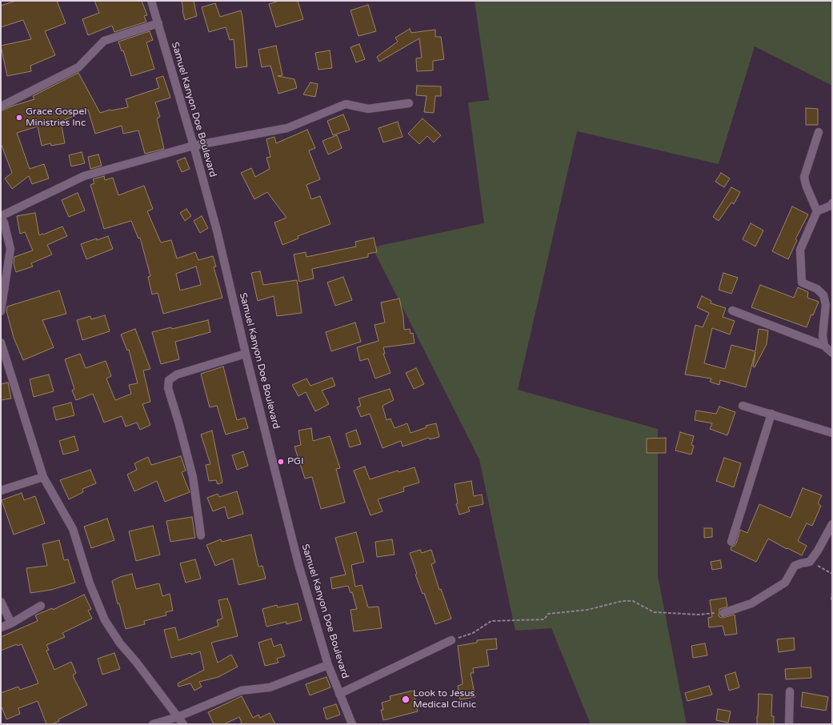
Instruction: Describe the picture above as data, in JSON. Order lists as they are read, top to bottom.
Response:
{
  "streets": {
    "street": ["Samuel Kanyon Doe Boulevard"]
  },
  "places": ["Grace Gospel Ministries Inc", "PGI", "Look to Jesus Medical Clinic"]
}
